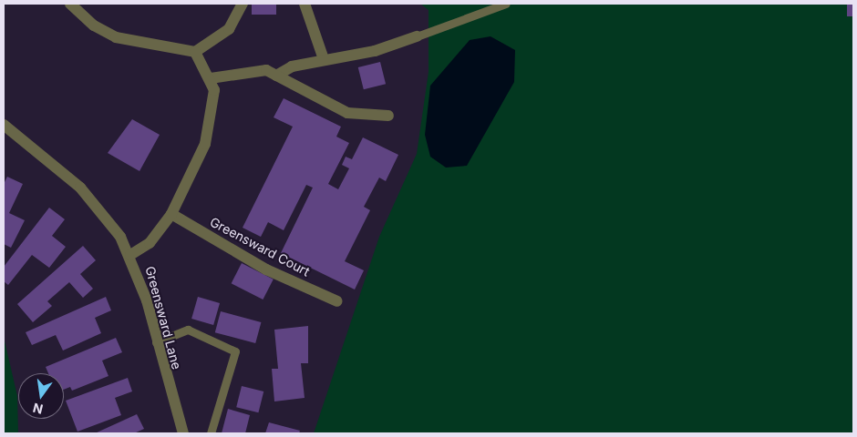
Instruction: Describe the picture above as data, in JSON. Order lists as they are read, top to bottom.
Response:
{
  "streets": {
    "street": ["Greensward Court", "Greensward Lane"]
  },
  "north": "bottom"
}
